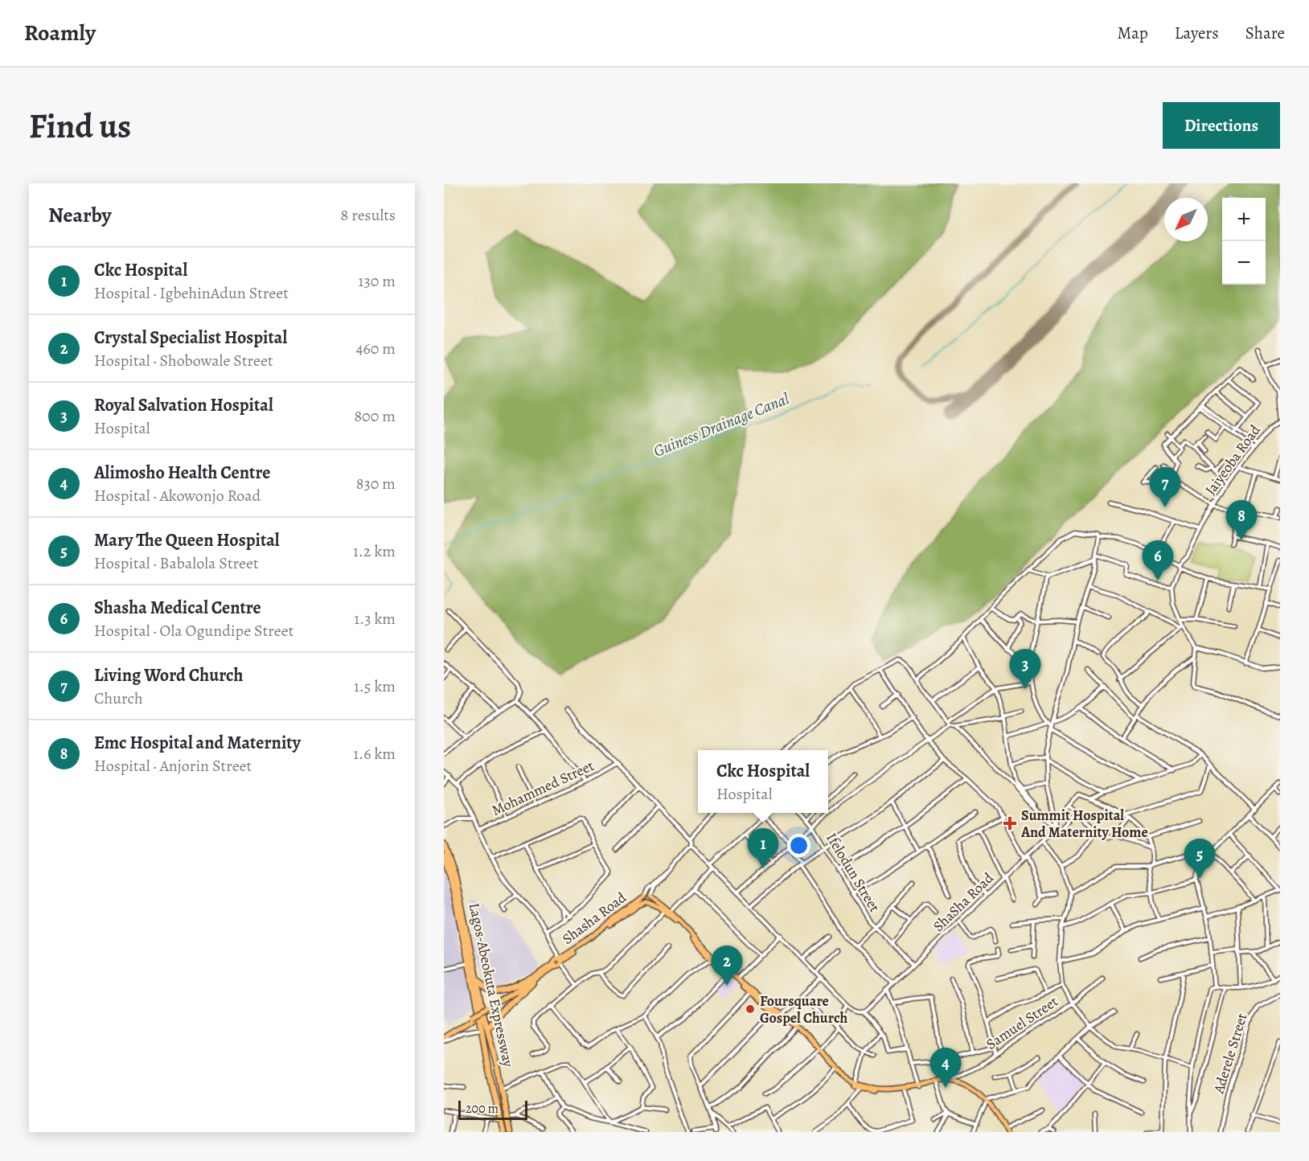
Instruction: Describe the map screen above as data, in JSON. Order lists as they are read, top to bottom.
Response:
{
  "streets": {
    "highway": ["Lagos-Abeokuta Expressway"],
    "main road": ["Shasha Road"],
    "street": [
      "Jaiyeoba Road",
      "Mohammed Street",
      "Ifelodun Street",
      "ShaSha Road",
      "Samuel Street",
      "Aderele Street"
    ]
  },
  "crossings": [
    ["Ifelodun Street", "ShaSha Road"]
  ],
  "water": ["Guiness Drainage Canal"],
  "places": {
    "health": ["Summit Hospital And Maternity Home"],
    "other": ["Foursquare Gospel Church"]
  },
  "scale_bar": "200 m",
  "north": "bottom left",
  "page": {
    "header": "Roamly",
    "nav": ["Map", "Layers", "Share"],
    "buttons": "Directions",
    "title": "Find us",
    "heading": ["Nearby", "8 results"],
    "map_buttons": ["+", "−"],
    "list": [
      {
        "mark": "1",
        "name": "Ckc Hospital",
        "note": "Hospital · IgbehinAdun Street",
        "value": "130 m"
      },
      {
        "mark": "2",
        "name": "Crystal Specialist Hospital",
        "note": "Hospital · Shobowale Street",
        "value": "460 m"
      },
      {
        "mark": "3",
        "name": "Royal Salvation Hospital",
        "note": "Hospital",
        "value": "800 m"
      },
      {
        "mark": "4",
        "name": "Alimosho Health Centre",
        "note": "Hospital · Akowonjo Road",
        "value": "830 m"
      },
      {
        "mark": "5",
        "name": "Mary The Queen Hospital",
        "note": "Hospital · Babalola Street",
        "value": "1.2 km"
      },
      {
        "mark": "6",
        "name": "Shasha Medical Centre",
        "note": "Hospital · Ola Ogundipe Street",
        "value": "1.3 km"
      },
      {
        "mark": "7",
        "name": "Living Word Church",
        "note": "Church",
        "value": "1.5 km"
      },
      {
        "mark": "8",
        "name": "Emc Hospital and Maternity",
        "note": "Hospital · Anjorin Street",
        "value": "1.6 km"
      }
    ],
    "pins": [
      "7",
      "8",
      "6",
      "3",
      "1",
      "5",
      "2",
      "4"
    ],
    "popup": ["Ckc Hospital", "Hospital"],
    "scale": "200 m"
  }
}
